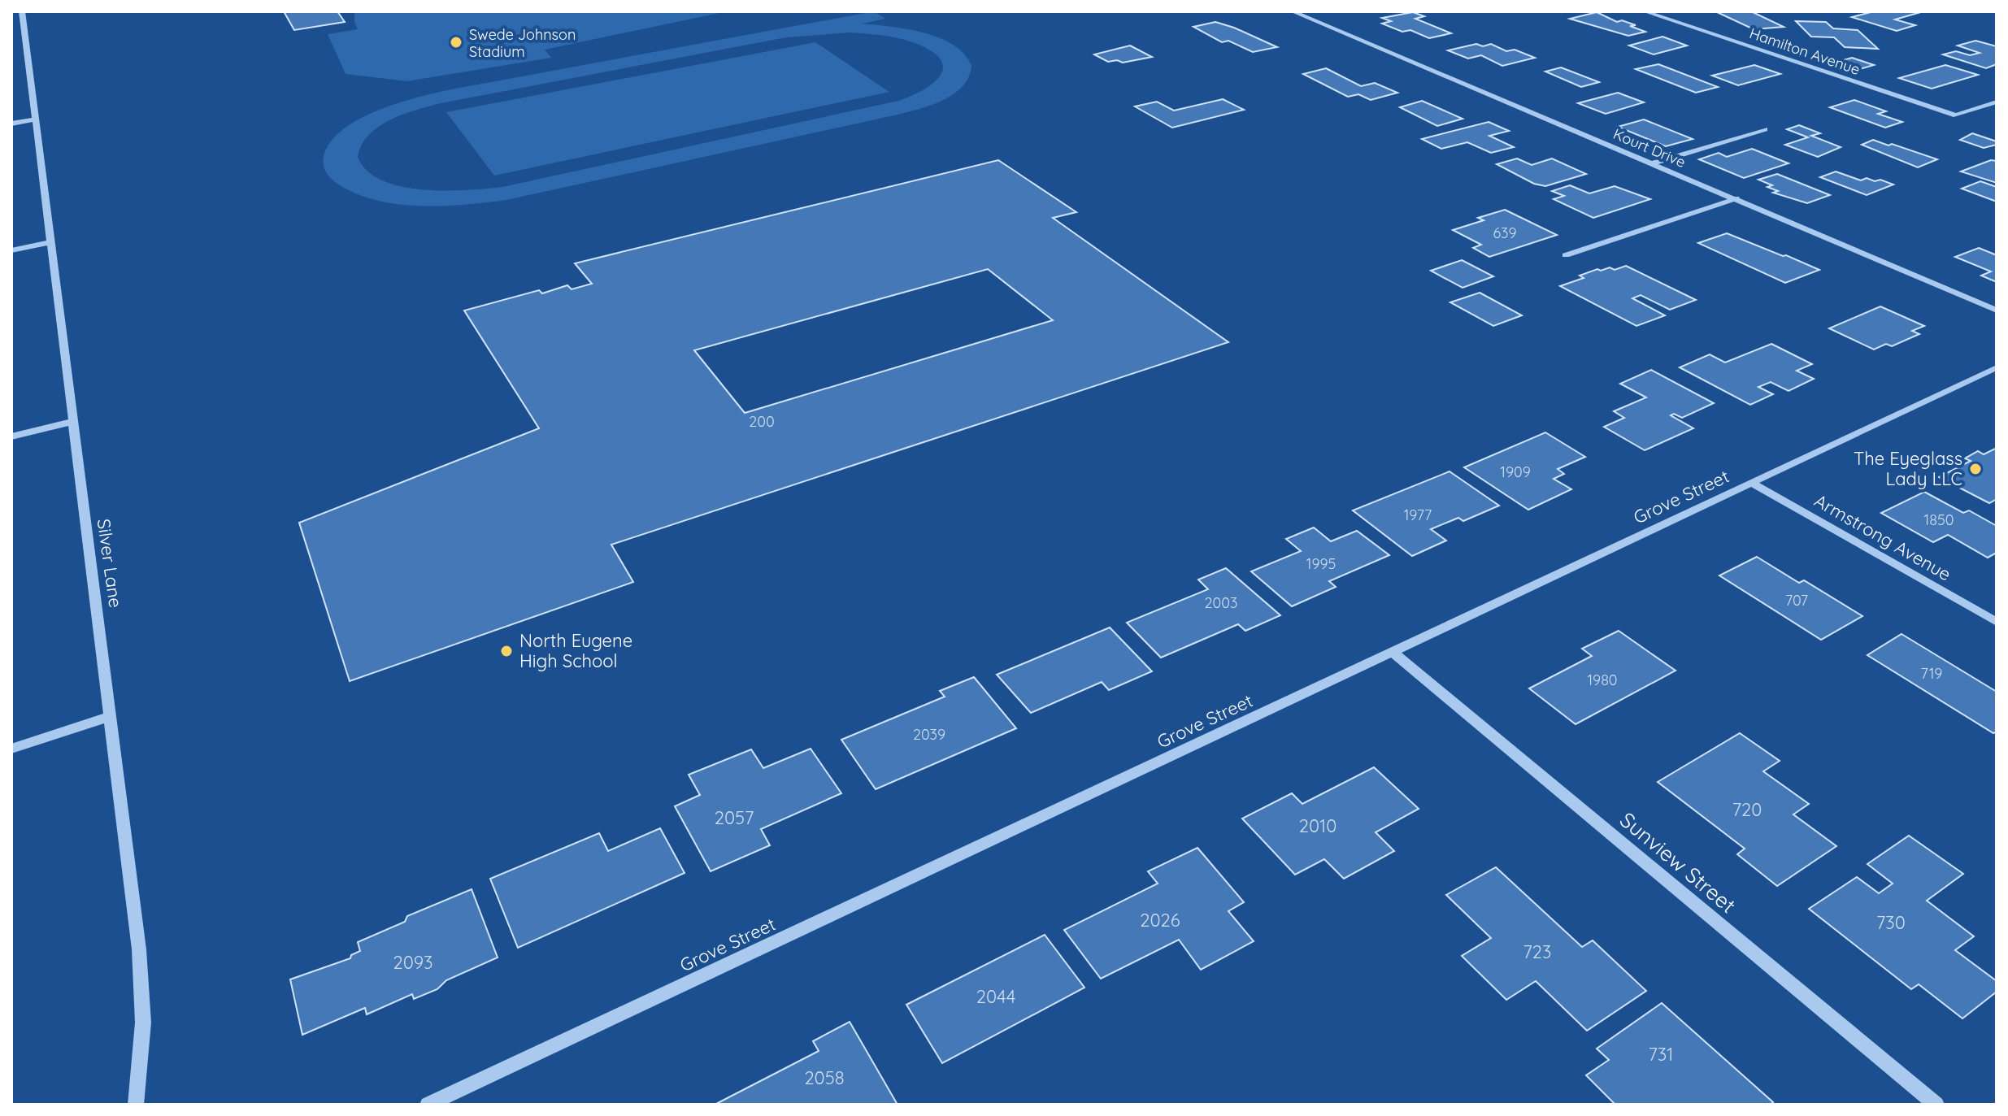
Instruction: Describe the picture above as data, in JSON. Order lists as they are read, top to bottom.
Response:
{
  "streets": {
    "street": [
      "Hamilton Avenue",
      "Kourt Drive",
      "Grove Street",
      "Armstrong Avenue",
      "Silver Lane",
      "Sunview Street"
    ]
  },
  "crossings": [
    ["Grove Street", "Armstrong Avenue"],
    ["Grove Street", "Sunview Street"]
  ],
  "places": ["Swede Johnson Stadium", "The Eyeglass Lady LLC", "North Eugene High School"],
  "house_numbers": [
    "639",
    "200",
    "1909",
    "1977",
    "1850",
    "1995",
    "707",
    "2003",
    "719",
    "1980",
    "2039",
    "720",
    "2057",
    "2010",
    "2026",
    "730",
    "723",
    "2093",
    "2044",
    "731",
    "2058"
  ]
}
